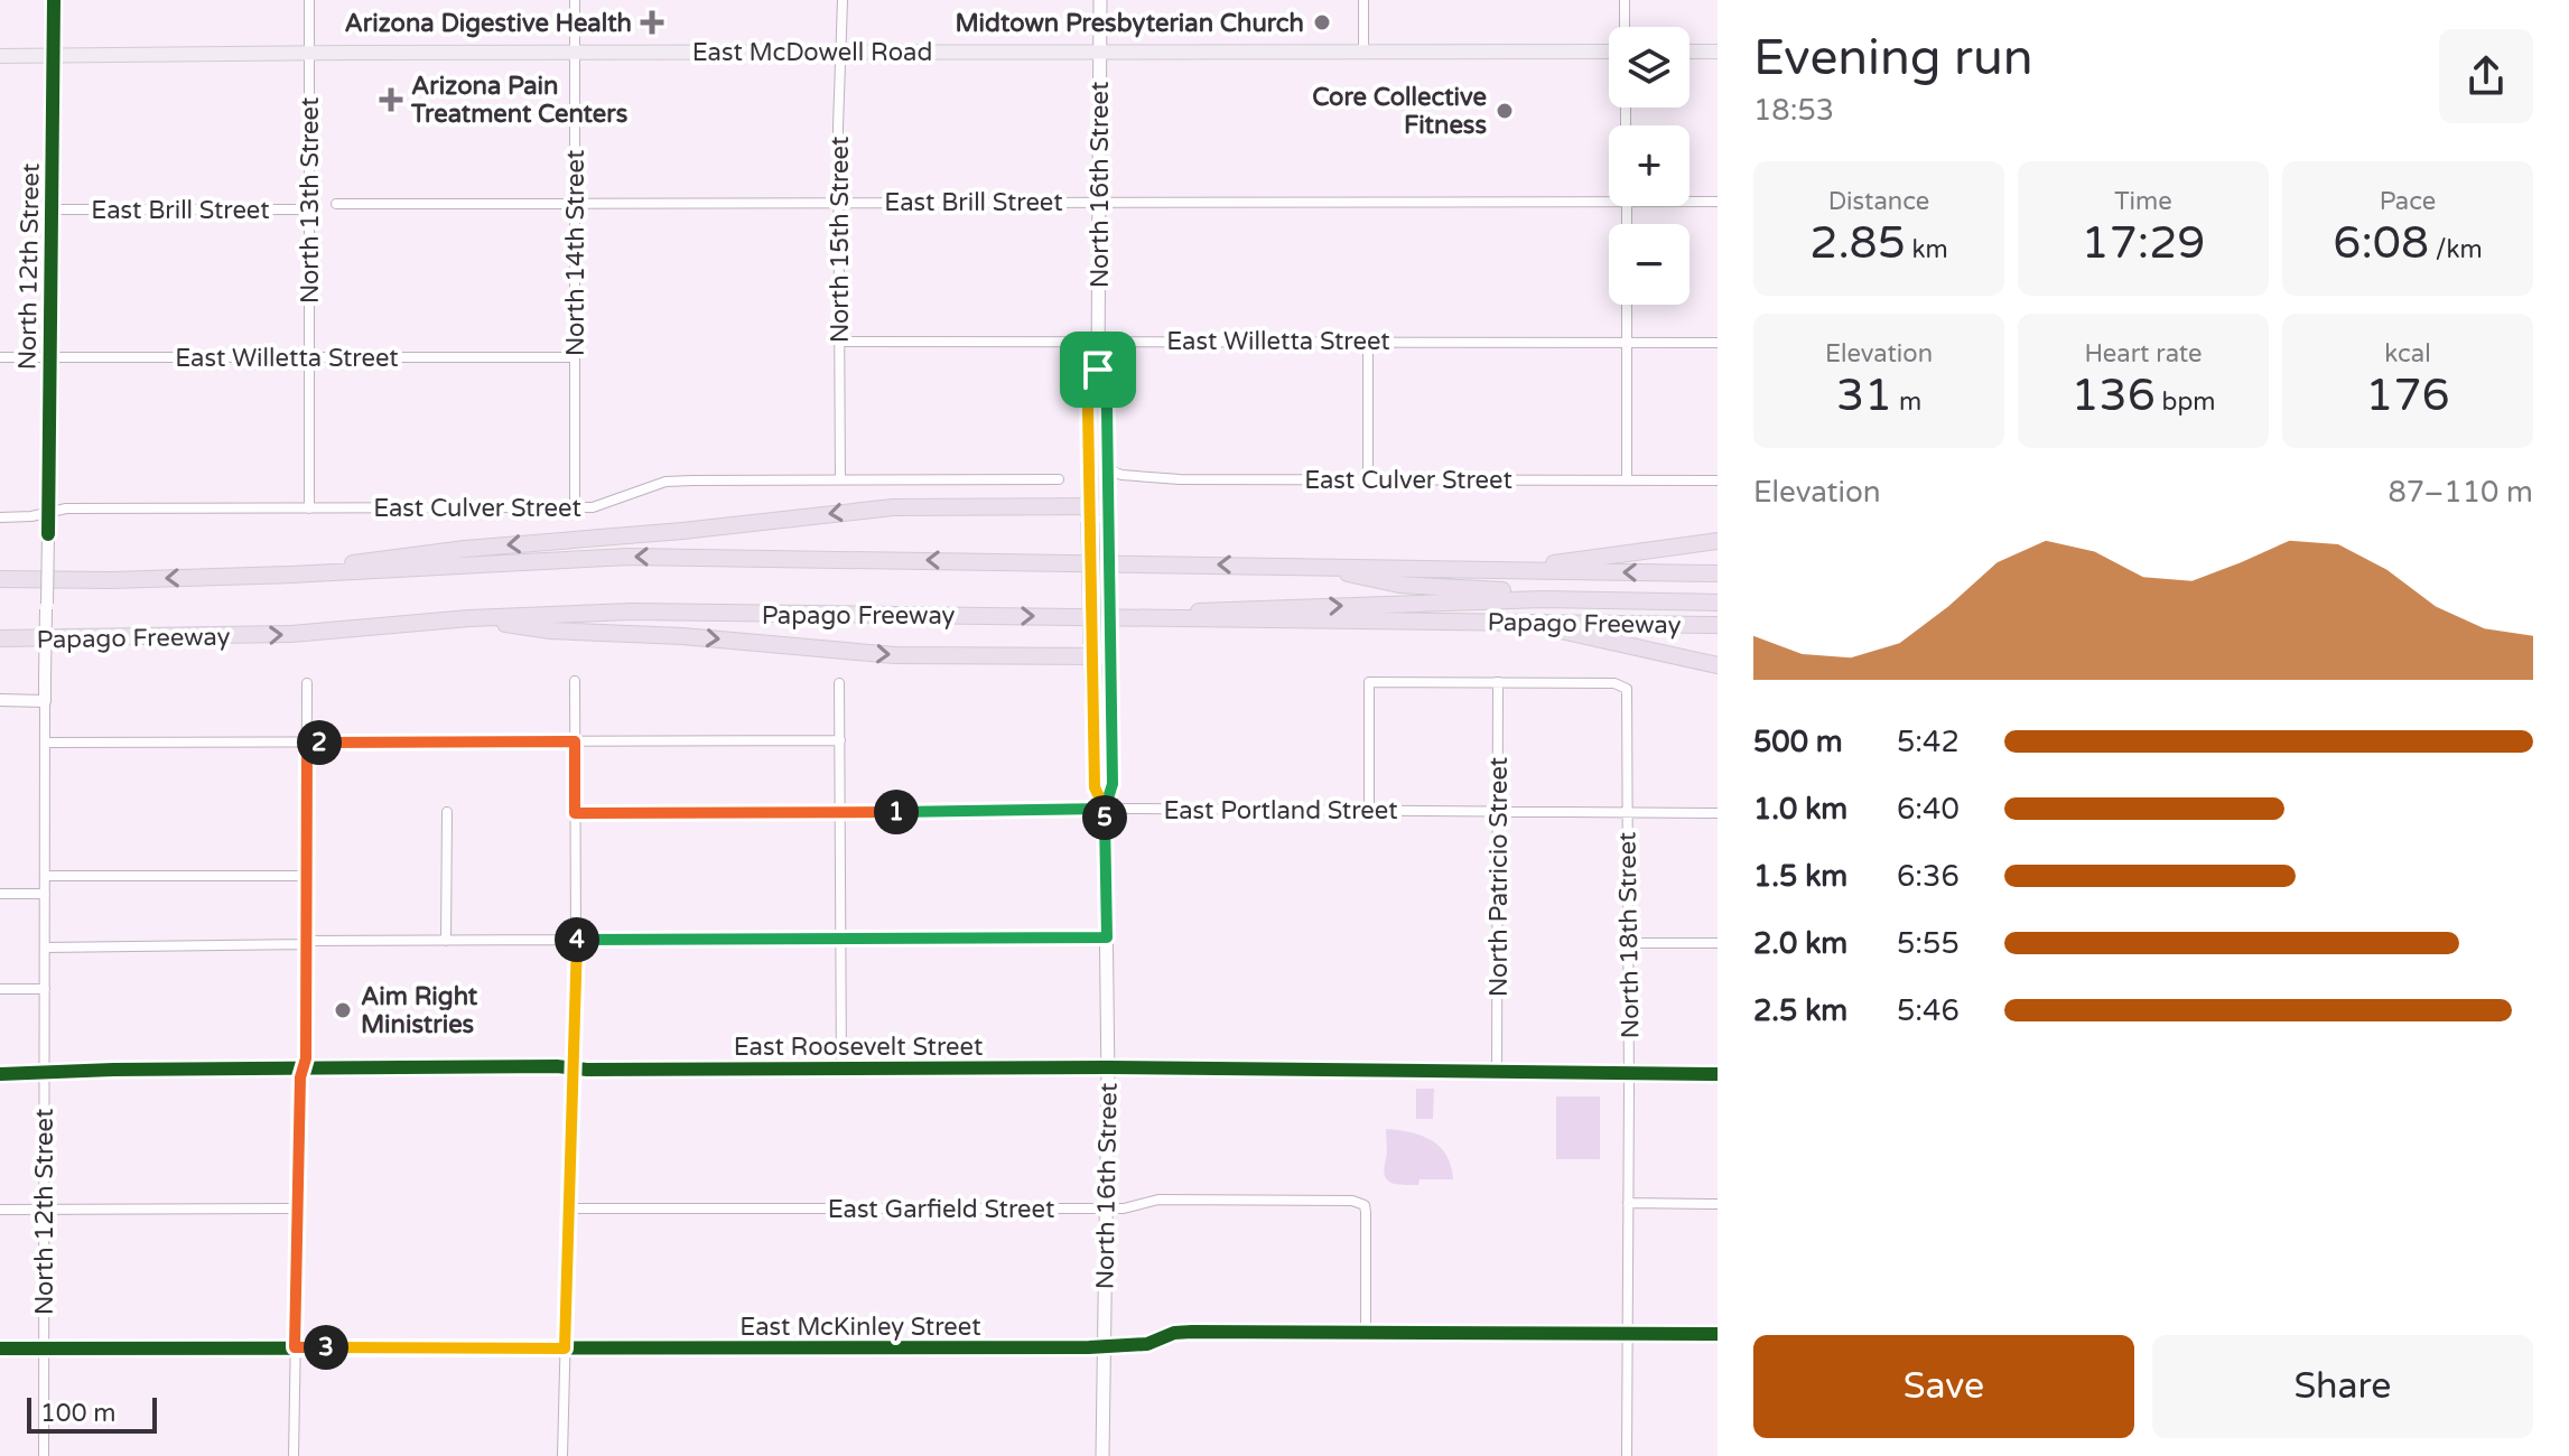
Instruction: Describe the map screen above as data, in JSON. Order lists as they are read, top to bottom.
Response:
{
  "streets": {
    "highway": ["Papago Freeway"],
    "main road": ["East McDowell Road", "North 16th Street"],
    "street": [
      "North 13th Street",
      "East Brill Street",
      "North 15th Street",
      "North 14th Street",
      "North 12th Street",
      "East Willetta Street",
      "East Culver Street",
      "East Portland Street",
      "North Patricio Street",
      "North 18th Street",
      "East Roosevelt Street",
      "East Garfield Street",
      "East McKinley Street"
    ]
  },
  "crossings": [
    ["East McDowell Road", "North 16th Street"],
    ["East McDowell Road", "North 13th Street"],
    ["East McDowell Road", "North 15th Street"],
    ["East McDowell Road", "North 14th Street"],
    ["East McDowell Road", "North 12th Street"],
    ["North 16th Street", "East Brill Street"],
    ["North 16th Street", "East Willetta Street"],
    ["North 16th Street", "East Culver Street"],
    ["North 16th Street", "East Portland Street"],
    ["North 16th Street", "East Roosevelt Street"],
    ["North 16th Street", "East Garfield Street"],
    ["North 16th Street", "East McKinley Street"],
    ["North 13th Street", "East Brill Street"],
    ["North 13th Street", "East Willetta Street"],
    ["North 13th Street", "East Culver Street"],
    ["East Brill Street", "North 15th Street"],
    ["East Brill Street", "North 14th Street"],
    ["East Brill Street", "North 12th Street"],
    ["North 15th Street", "East Willetta Street"],
    ["North 15th Street", "East Culver Street"],
    ["North 14th Street", "East Willetta Street"],
    ["North 14th Street", "East Culver Street"],
    ["North 12th Street", "East Willetta Street"],
    ["North 12th Street", "East Culver Street"],
    ["North 12th Street", "East Roosevelt Street"],
    ["North 12th Street", "East McKinley Street"],
    ["East Portland Street", "North Patricio Street"],
    ["East Portland Street", "North 18th Street"],
    ["North Patricio Street", "North 18th Street"],
    ["North Patricio Street", "East Roosevelt Street"],
    ["North 18th Street", "East Roosevelt Street"],
    ["North 18th Street", "East McKinley Street"],
    ["East Garfield Street", "East McKinley Street"]
  ],
  "places": {
    "health": ["Arizona Digestive Health", "Arizona Pain Treatment Centers"],
    "other": ["Midtown Presbyterian Church", "Core Collective Fitness", "Aim Right Ministries"]
  },
  "scale_bar": "100 m",
  "page": {
    "heading": ["Evening run", "18:53"],
    "map_buttons": ["+", "−"],
    "stats": [
      ["Distance", "2.85 km"],
      ["Time", "17:29"],
      ["Pace", "6:08 /km"],
      ["Elevation", "31 m"],
      ["Heart rate", "136 bpm"],
      ["kcal", "176"]
    ],
    "chart": ["Elevation", "87–110 m"],
    "list": [
      {
        "name": "500 m",
        "note": "5:42"
      },
      {
        "name": "1.0 km",
        "note": "6:40"
      },
      {
        "name": "1.5 km",
        "note": "6:36"
      },
      {
        "name": "2.0 km",
        "note": "5:55"
      },
      {
        "name": "2.5 km",
        "note": "5:46"
      }
    ],
    "pins": [
      "2",
      "1",
      "5",
      "4",
      "3"
    ],
    "buttons": ["Save", "Share"],
    "scale": "100 m"
  }
}
